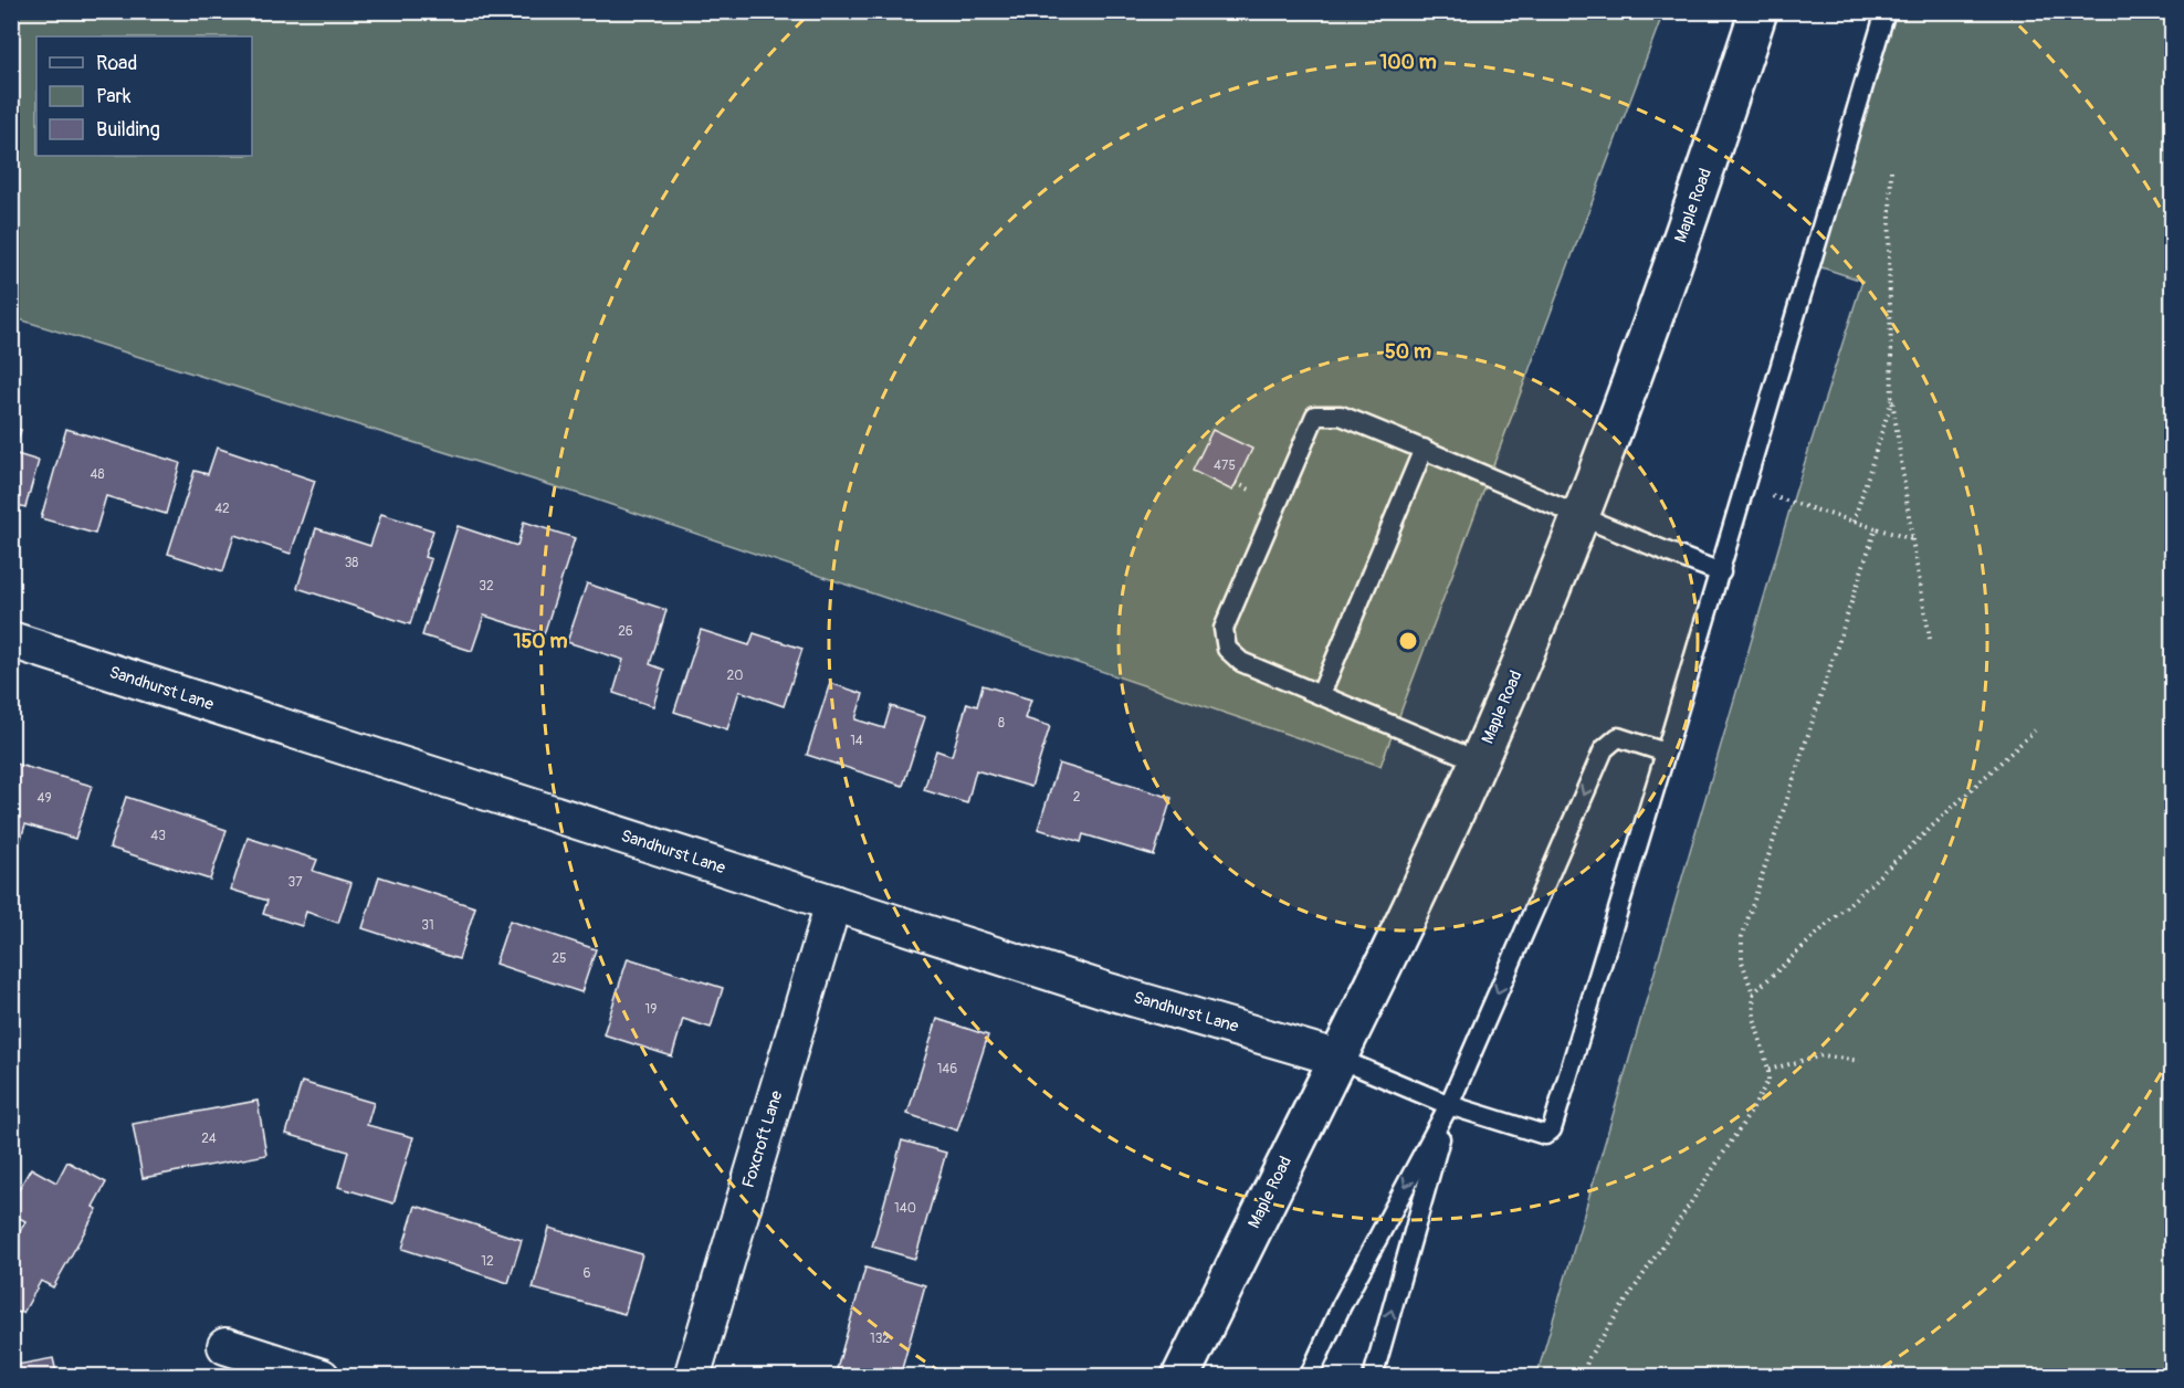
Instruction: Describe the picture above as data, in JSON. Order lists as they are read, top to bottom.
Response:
{
  "streets": {
    "main road": ["Maple Road"],
    "street": ["Sandhurst Lane", "Foxcroft Lane"]
  },
  "crossings": [
    ["Maple Road", "Sandhurst Lane"],
    ["Sandhurst Lane", "Foxcroft Lane"]
  ],
  "house_numbers": [
    "475",
    "48",
    "42",
    "38",
    "32",
    "26",
    "20",
    "8",
    "14",
    "2",
    "49",
    "43",
    "37",
    "31",
    "25",
    "19",
    "146",
    "24",
    "140",
    "12",
    "6",
    "132"
  ],
  "legend": ["Road", "Park", "Building"],
  "rings": ["100 m", "50 m", "150 m"]
}
